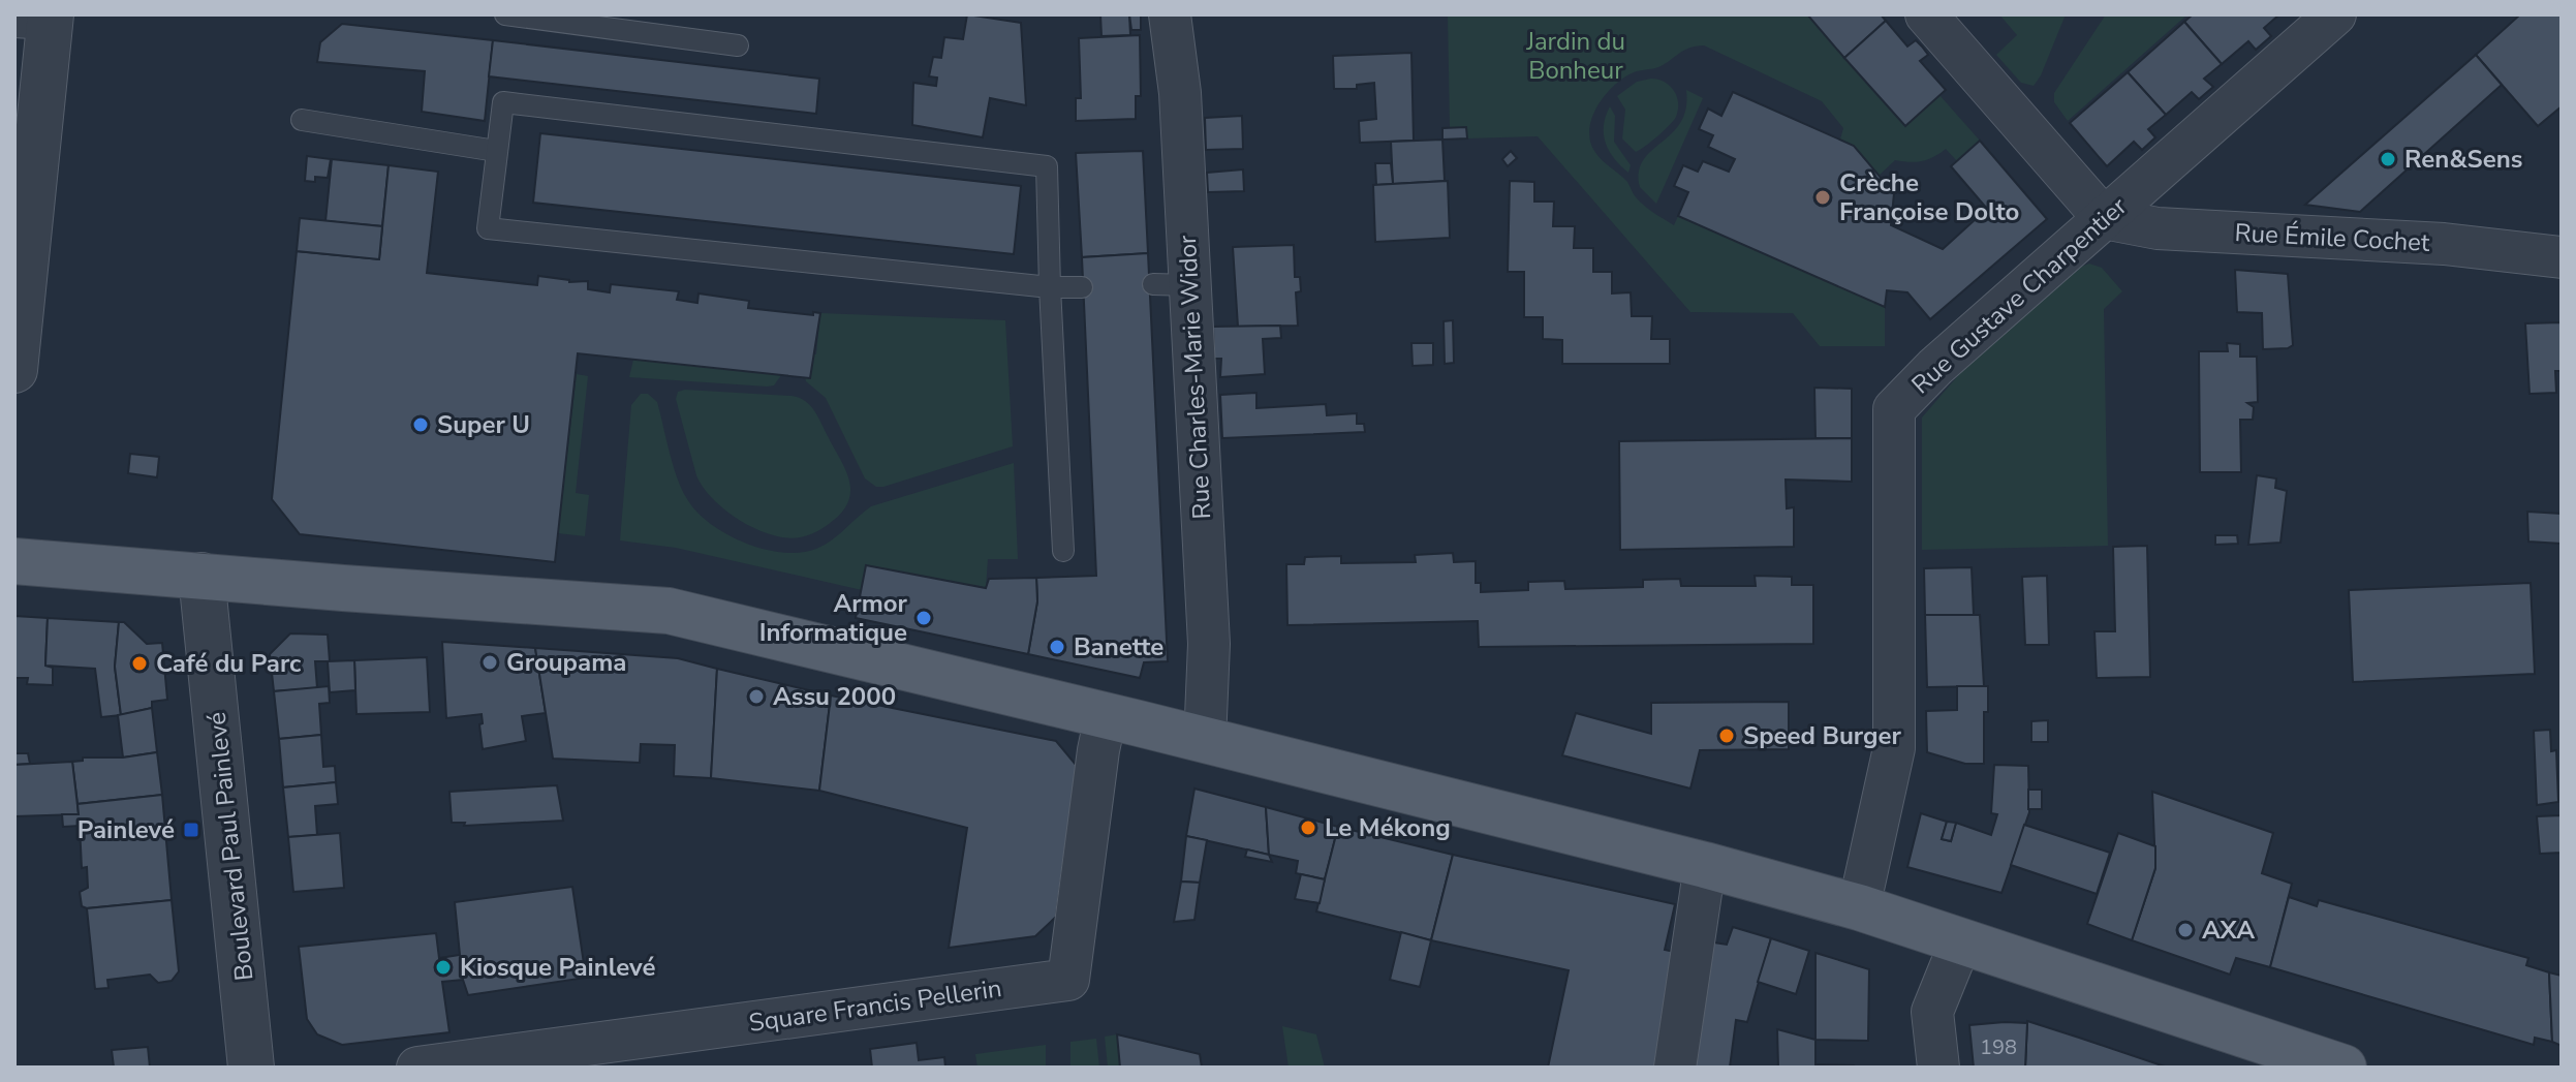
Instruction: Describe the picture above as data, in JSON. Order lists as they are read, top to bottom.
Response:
{
  "streets": {
    "street": [
      "Rue Émile Cochet",
      "Rue Gustave Charpentier",
      "Rue Charles-Marie Widor",
      "Boulevard Paul Painlevé",
      "Square Francis Pellerin"
    ]
  },
  "crossings": [
    ["Rue Émile Cochet", "Rue Gustave Charpentier"]
  ],
  "parks": ["Jardin du Bonheur"],
  "places": {
    "other": [
      "Ren&Sens",
      "Crèche Françoise Dolto",
      "Super U",
      "Armor Informatique",
      "Banette",
      "Groupama",
      "Café du Parc",
      "Assu 2000",
      "Speed Burger",
      "Le Mékong",
      "AXA",
      "Kiosque Painlevé"
    ],
    "transit": ["Painlevé"]
  },
  "house_numbers": ["198"]
}
